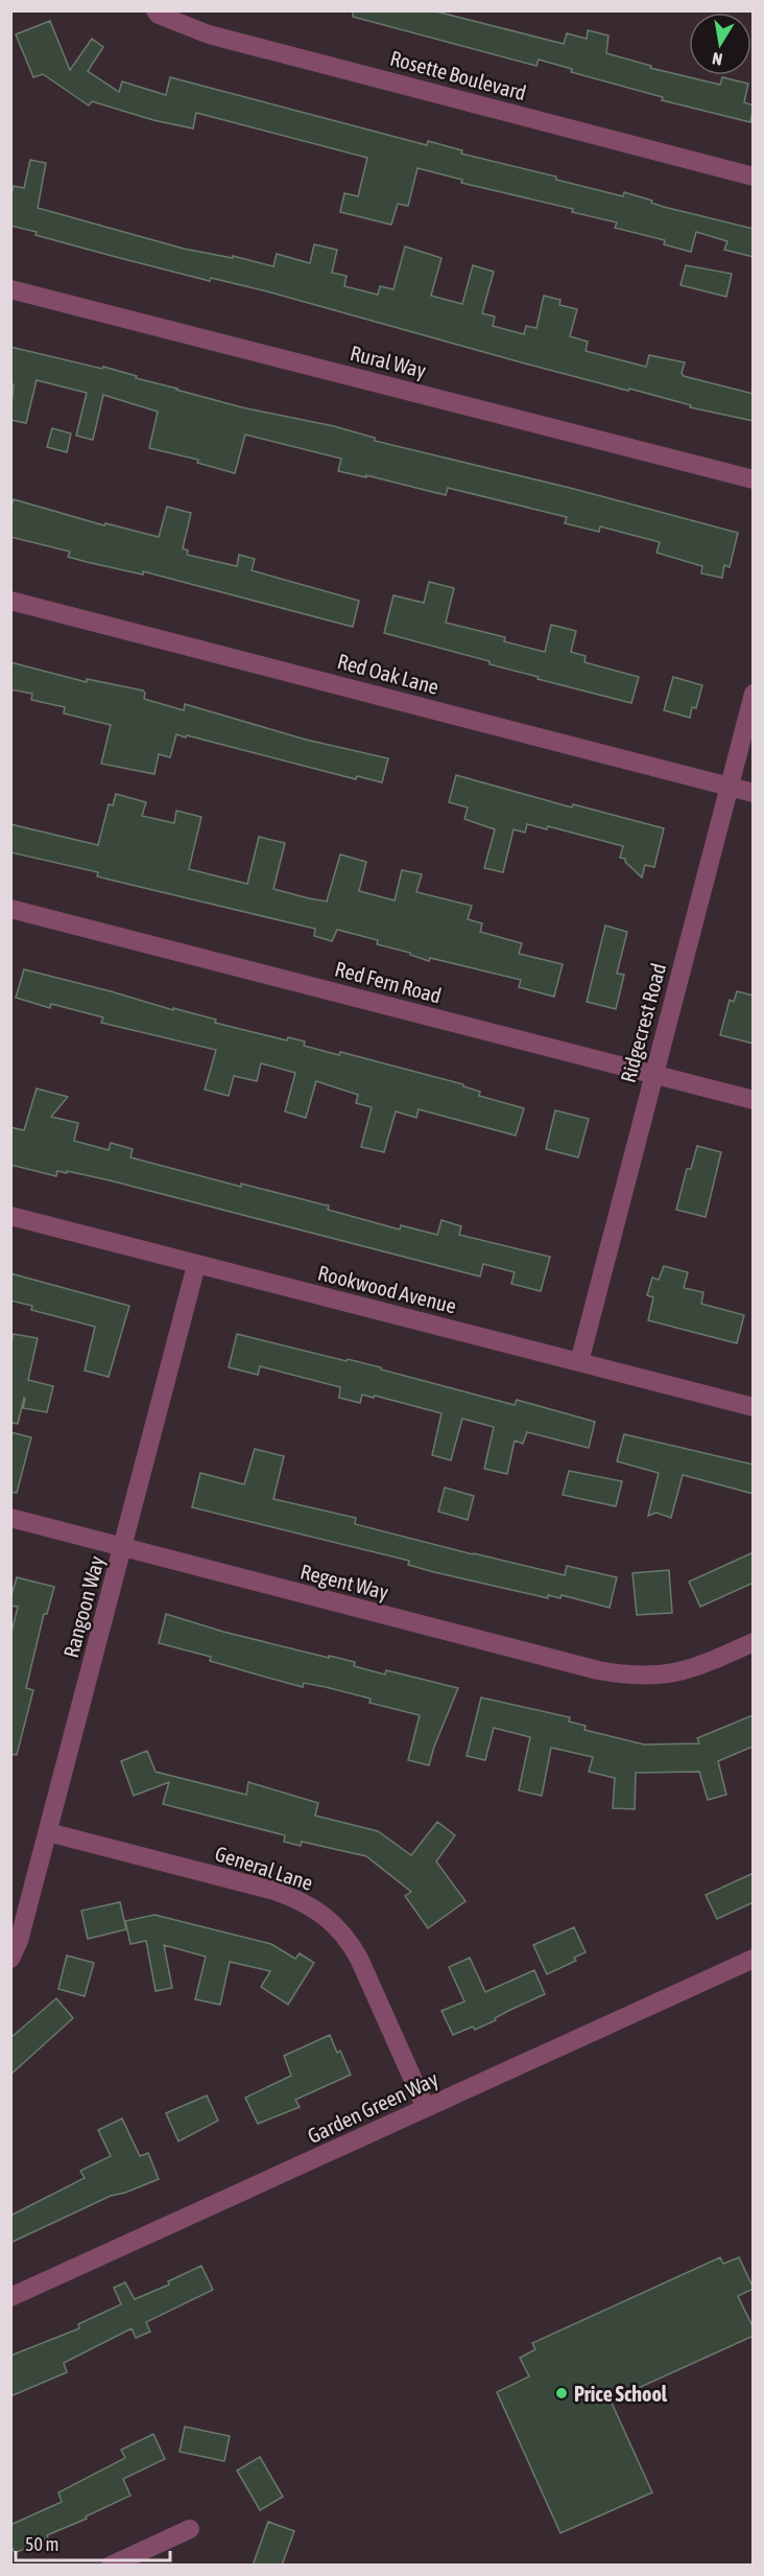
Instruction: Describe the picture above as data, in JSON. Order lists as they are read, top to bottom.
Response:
{
  "streets": {
    "street": [
      "Rosette Boulevard",
      "Rural Way",
      "Red Oak Lane",
      "Red Fern Road",
      "Ridgecrest Road",
      "Rookwood Avenue",
      "Regent Way",
      "Rangoon Way",
      "General Lane",
      "Garden Green Way"
    ]
  },
  "crossings": [
    ["Red Oak Lane", "Ridgecrest Road"],
    ["Red Fern Road", "Ridgecrest Road"],
    ["Ridgecrest Road", "Rookwood Avenue"],
    ["Rookwood Avenue", "Rangoon Way"],
    ["Regent Way", "Rangoon Way"],
    ["Rangoon Way", "General Lane"],
    ["General Lane", "Garden Green Way"]
  ],
  "places": ["Price School"],
  "scale_bar": "50 m",
  "north": "bottom"
}
